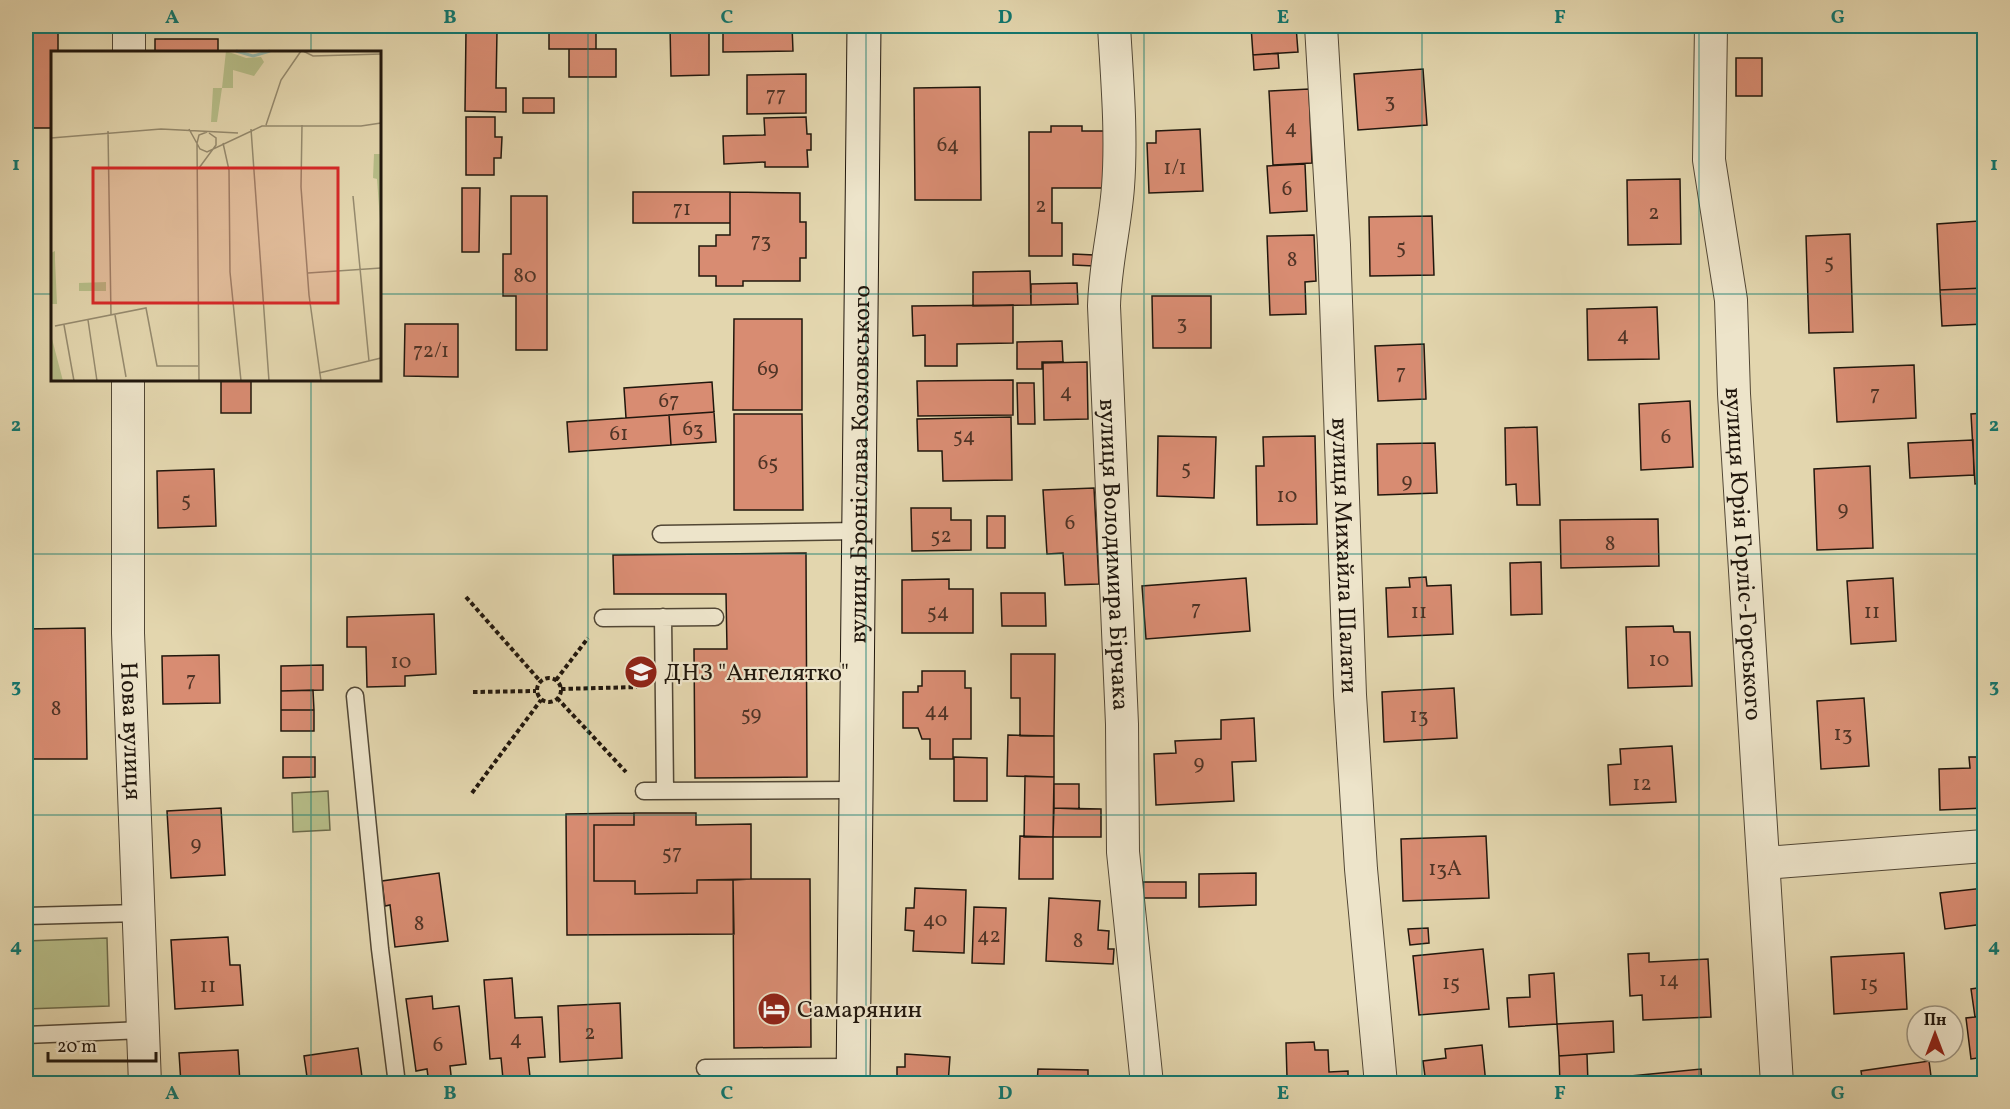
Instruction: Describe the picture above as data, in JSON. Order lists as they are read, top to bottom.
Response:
{
  "streets": {
    "street": [
      "вулиця Броніслава Козловського",
      "вулиця Юрія Горліс-Горського",
      "вулиця Володимира Бірчака",
      "вулиця Михайла Шалати",
      "Нова вулиця"
    ]
  },
  "places": {
    "school or university": ["ДНЗ \"Ангелятко\""],
    "hotel": ["Самарянин"]
  },
  "house_numbers": [
    "77",
    "3",
    "4",
    "64",
    "1/1",
    "6",
    "2",
    "71",
    "2",
    "73",
    "5",
    "8",
    "5",
    "80",
    "3",
    "4",
    "72/1",
    "69",
    "7",
    "4",
    "7",
    "67",
    "63",
    "61",
    "54",
    "6",
    "65",
    "5",
    "9",
    "10",
    "5",
    "9",
    "6",
    "52",
    "8",
    "7",
    "54",
    "11",
    "11",
    "10",
    "10",
    "7",
    "8",
    "44",
    "59",
    "13",
    "13",
    "9",
    "12",
    "9",
    "57",
    "13А",
    "40",
    "8",
    "42",
    "8",
    "14",
    "15",
    "15",
    "11",
    "2",
    "4",
    "6"
  ],
  "scale_bar": "20 m",
  "north": "top",
  "grid": {
    "columns": [
      "A",
      "B",
      "C",
      "D",
      "E",
      "F",
      "G"
    ],
    "rows": [
      "1",
      "2",
      "3",
      "4"
    ]
  }
}
